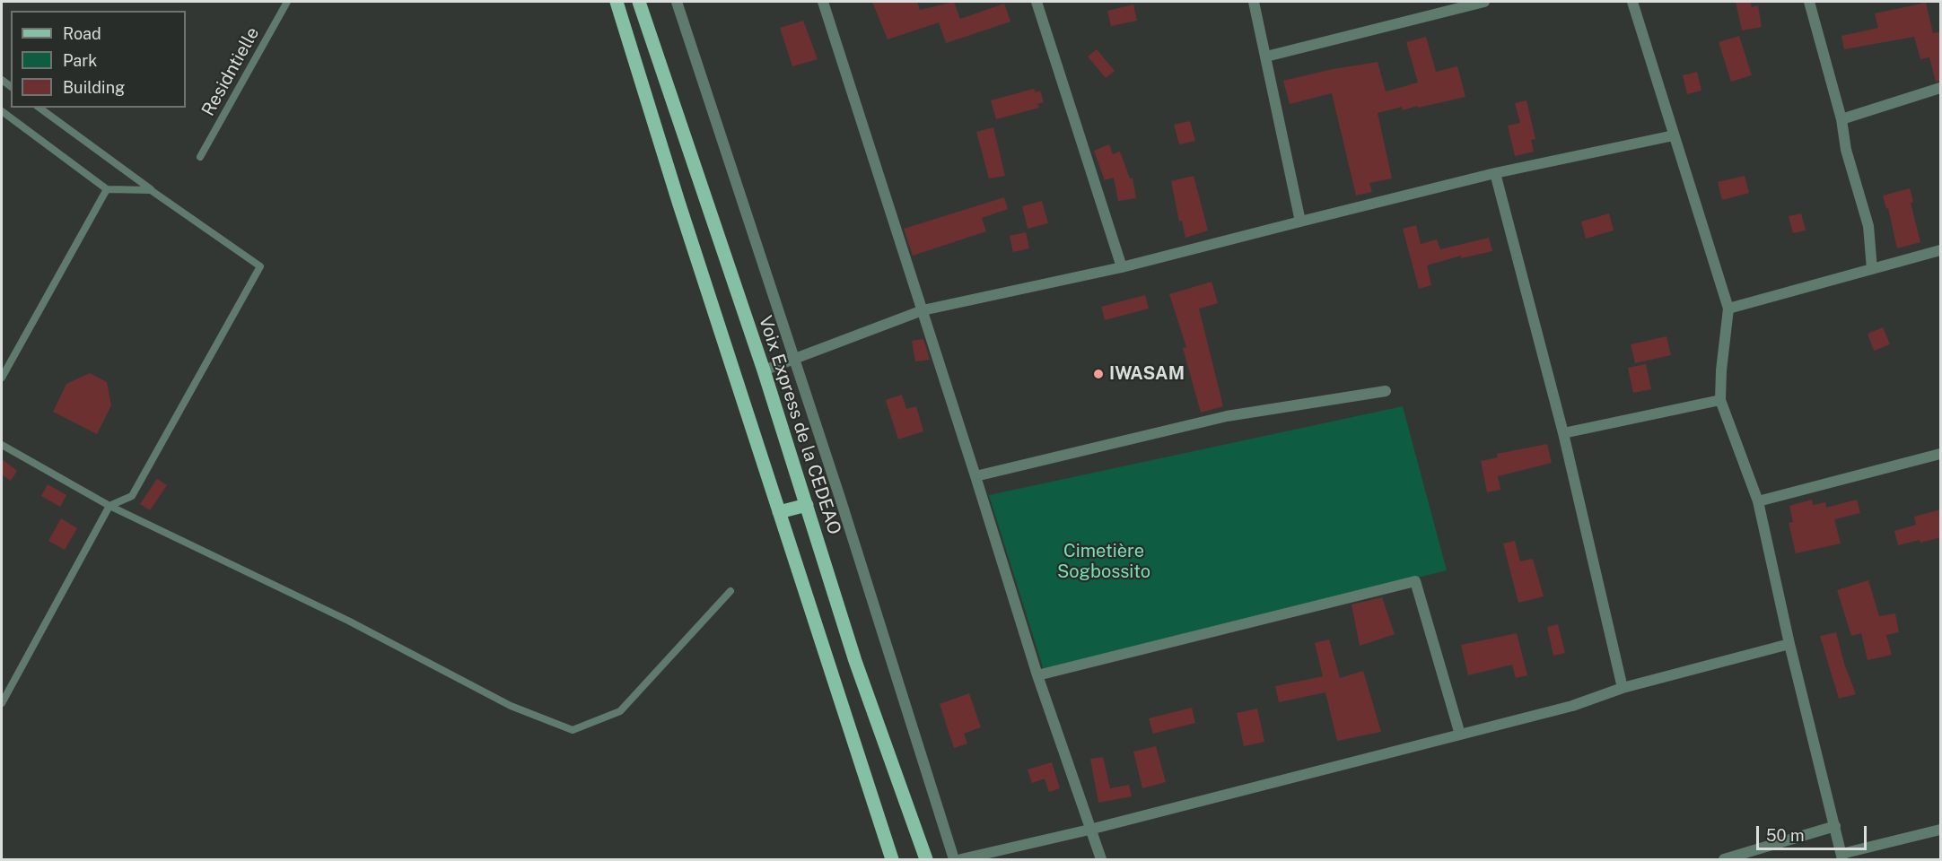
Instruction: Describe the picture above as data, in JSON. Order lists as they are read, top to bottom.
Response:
{
  "streets": {
    "main road": ["Voix Express de la CEDEAO"],
    "lane": ["Residntielle"]
  },
  "parks": ["Cimetière Sogbossito"],
  "places": ["IWASAM"],
  "legend": ["Road", "Park", "Building"],
  "scale_bar": "50 m"
}
